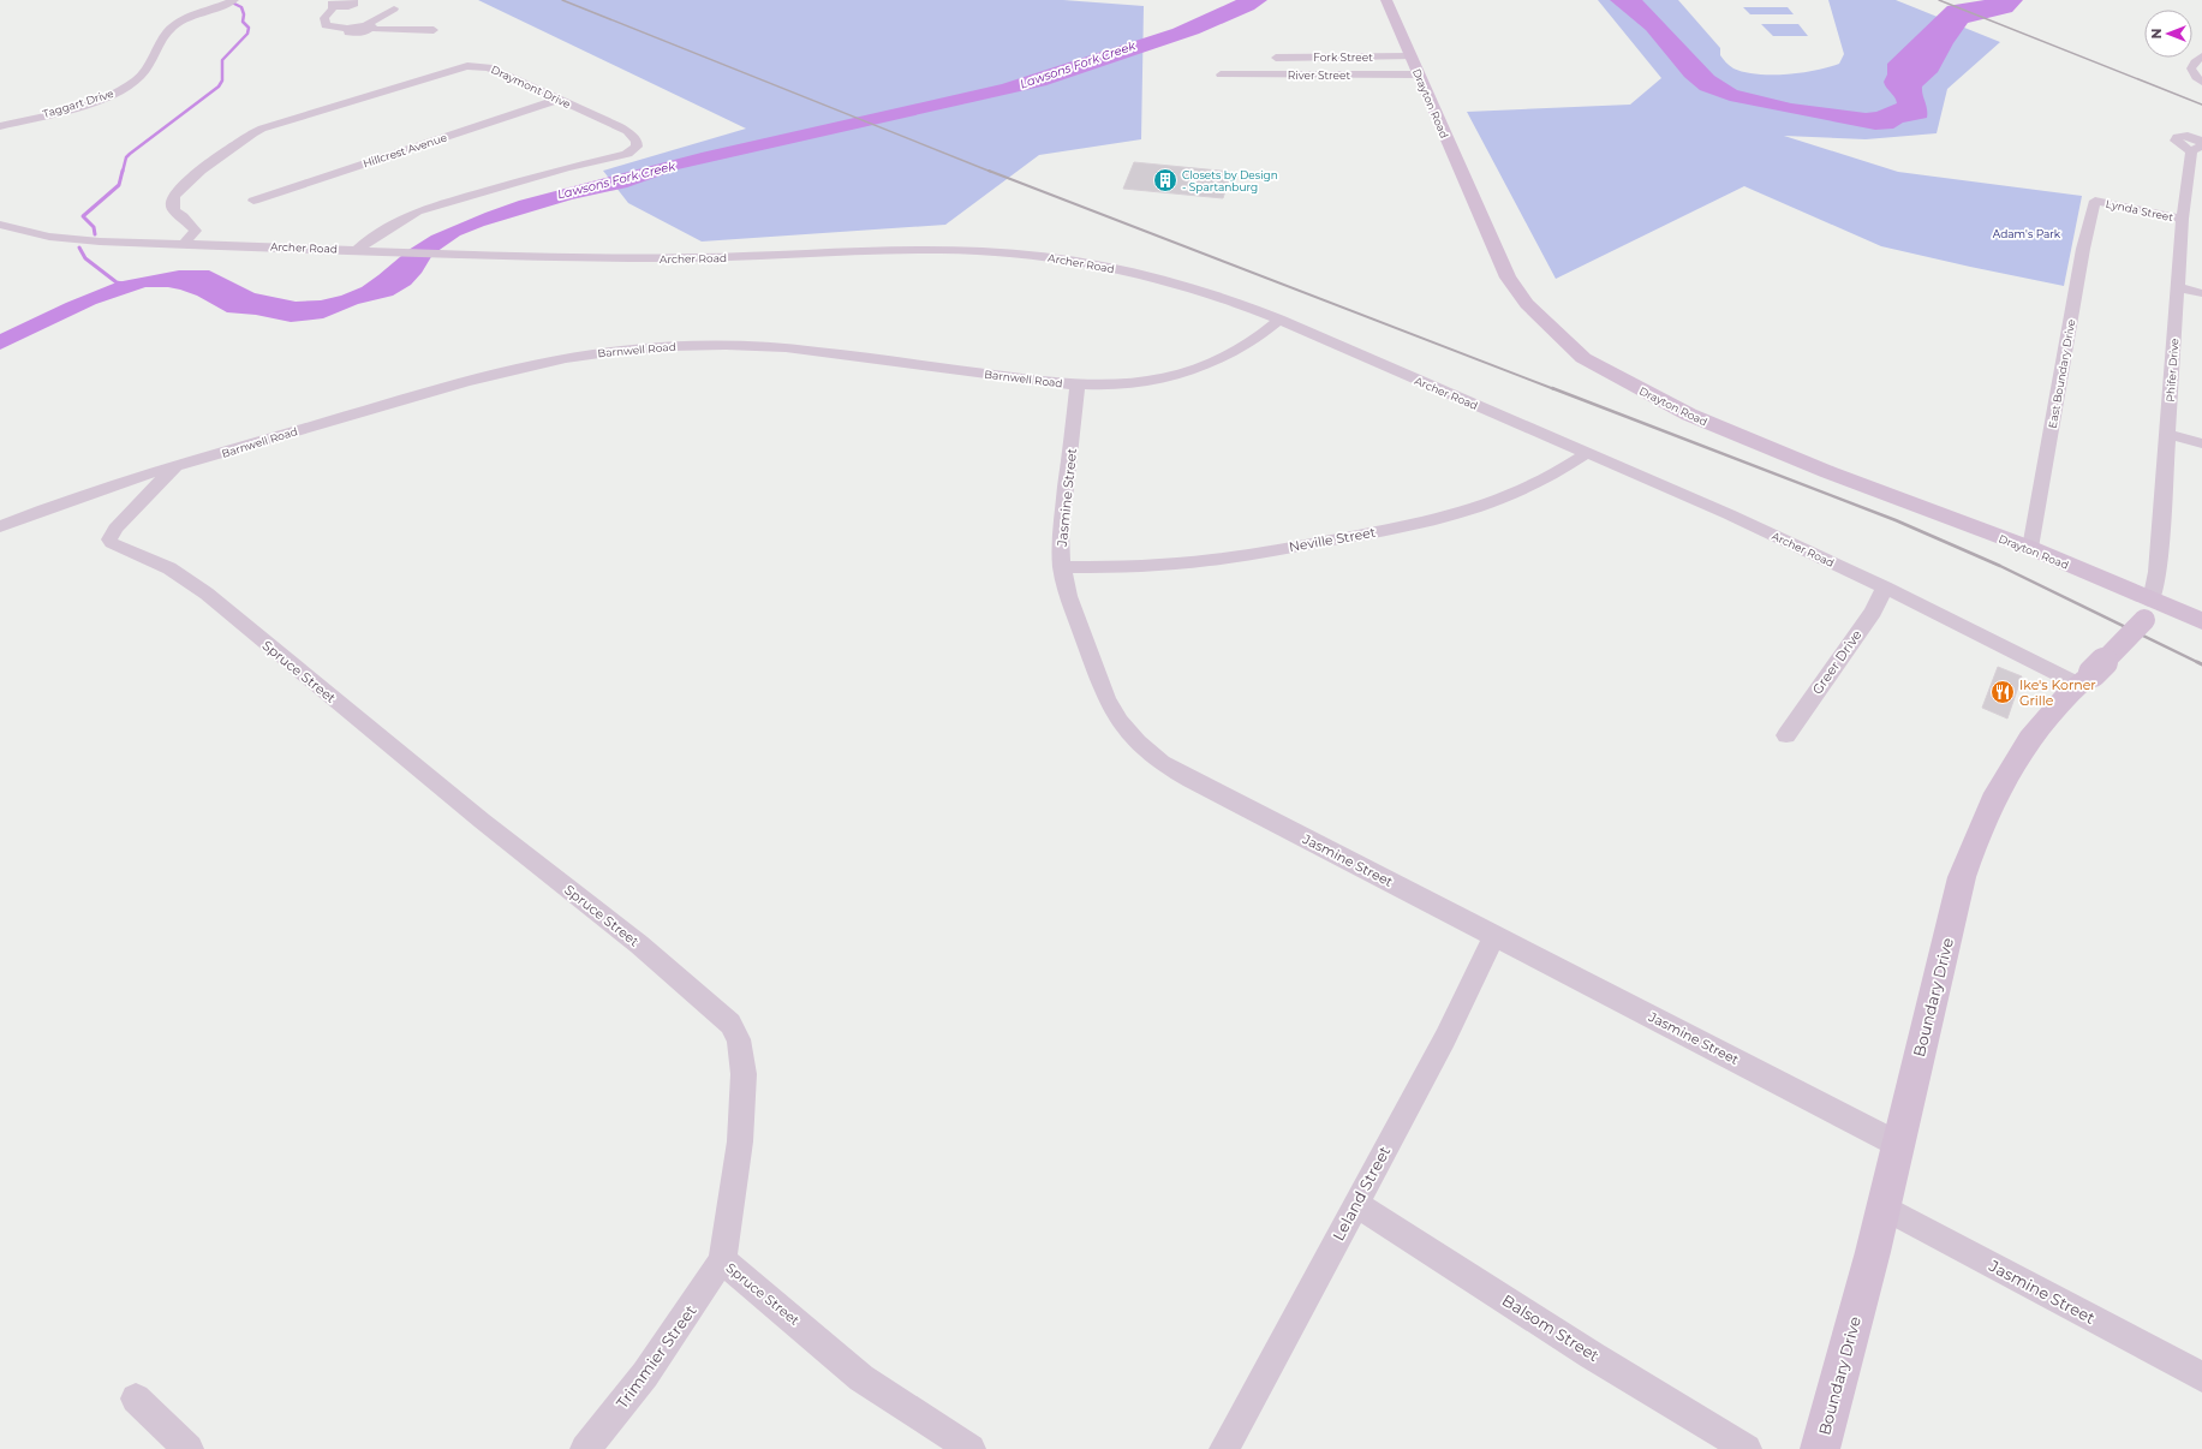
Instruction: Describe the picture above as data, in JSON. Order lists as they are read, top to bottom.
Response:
{
  "streets": {
    "main road": ["Drayton Road", "Boundary Drive"],
    "street": [
      "Fork Street",
      "River Street",
      "Draymont Drive",
      "Taggart Drive",
      "Hillcrest Avenue",
      "Lynda Street",
      "Archer Road",
      "Barnwell Road",
      "Phifer Drive",
      "East Boundary Drive",
      "Jasmine Street",
      "Neville Street",
      "Greer Drive",
      "Spruce Street",
      "Leland Street",
      "Balsom Street",
      "Trimmier Street"
    ]
  },
  "crossings": [
    ["Fork Street", "Drayton Road"],
    ["River Street", "Drayton Road"],
    ["Draymont Drive", "Hillcrest Avenue"],
    ["Draymont Drive", "Archer Road"],
    ["Drayton Road", "Phifer Drive"],
    ["Drayton Road", "East Boundary Drive"],
    ["Drayton Road", "Boundary Drive"],
    ["Lynda Street", "Phifer Drive"],
    ["Lynda Street", "East Boundary Drive"],
    ["Archer Road", "Barnwell Road"],
    ["Archer Road", "Neville Street"],
    ["Archer Road", "Greer Drive"],
    ["Archer Road", "Boundary Drive"],
    ["Barnwell Road", "Jasmine Street"],
    ["Barnwell Road", "Spruce Street"],
    ["Phifer Drive", "Boundary Drive"],
    ["Jasmine Street", "Neville Street"],
    ["Jasmine Street", "Boundary Drive"],
    ["Jasmine Street", "Leland Street"],
    ["Spruce Street", "Trimmier Street"],
    ["Leland Street", "Balsom Street"]
  ],
  "water": ["Lawsons Fork Creek"],
  "parks": ["Adam's Park"],
  "places": {
    "building": ["Closets by Design - Spartanburg"],
    "restaurant": ["Ike's Korner Grille"]
  },
  "north": "left"
}
